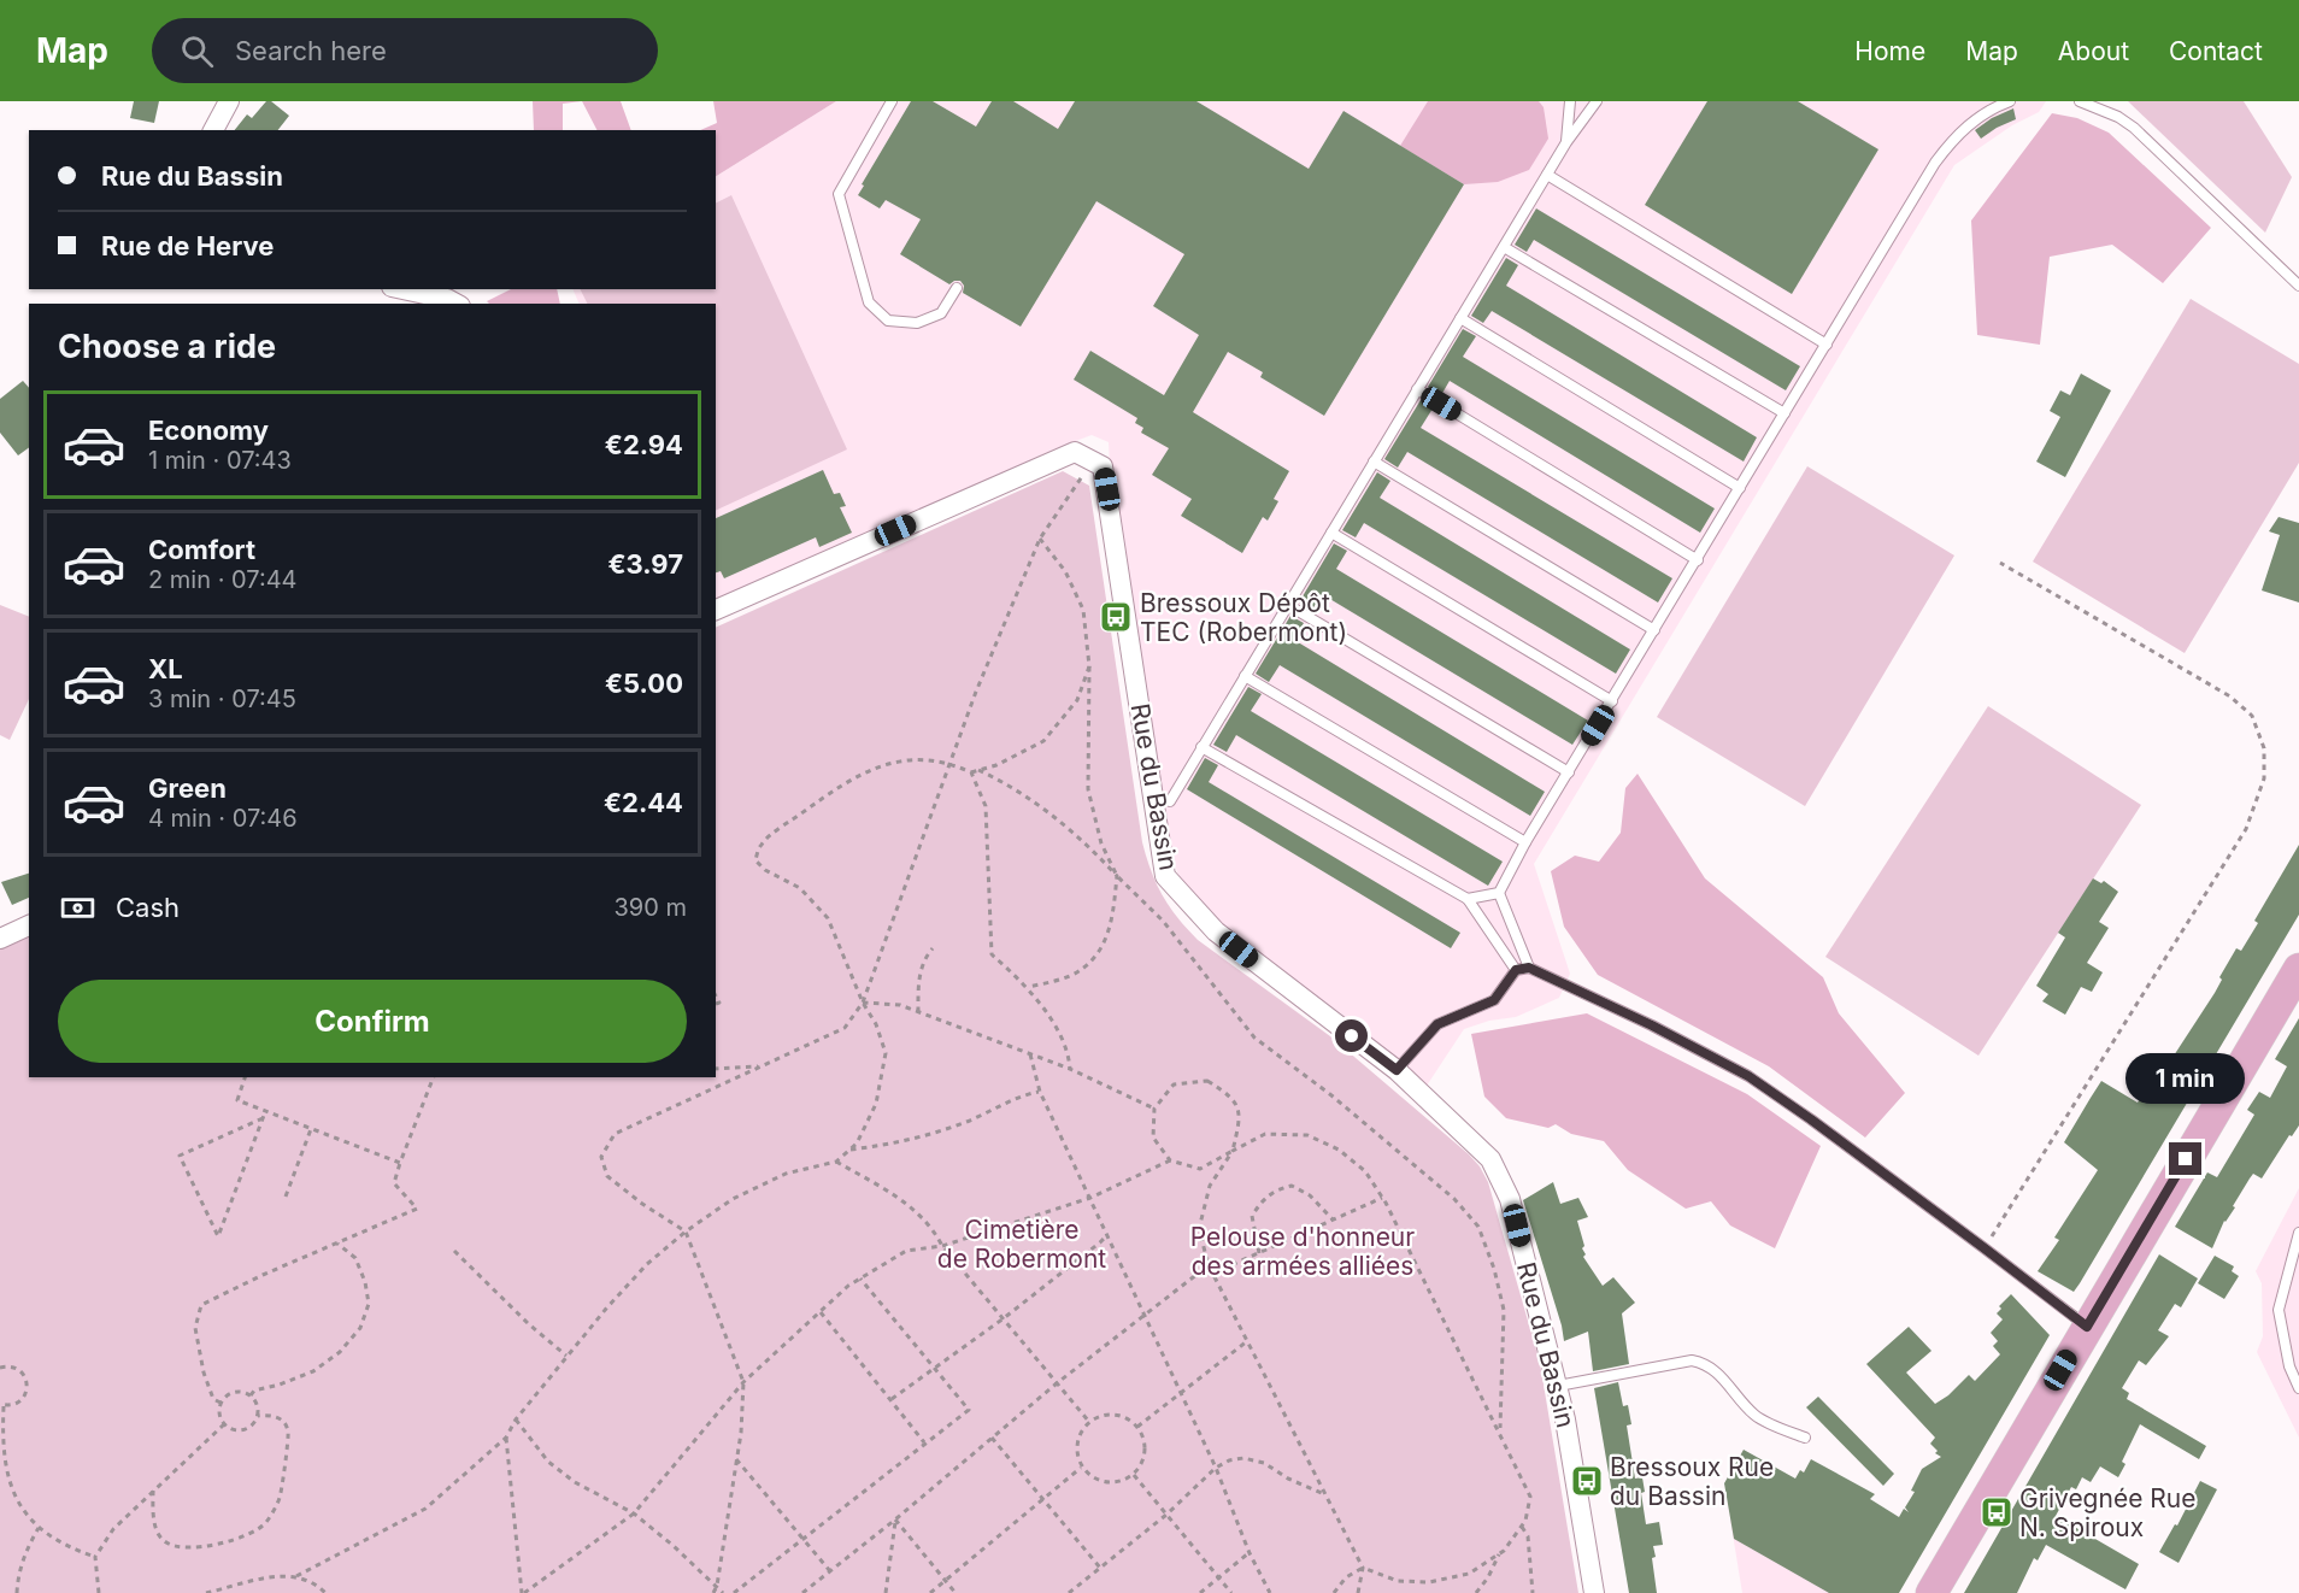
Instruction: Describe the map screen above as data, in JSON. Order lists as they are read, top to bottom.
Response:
{
  "streets": {
    "street": ["Rue du Bassin"]
  },
  "parks": ["Cimetière de Robermont", "Pelouse d'honneur des armées alliées"],
  "places": {
    "bus stop": ["Bressoux Dépôt TEC (Robermont)", "Bressoux Rue du Bassin", "Grivegnée Rue N. Spiroux"]
  },
  "page": {
    "header": "Map",
    "search": "Search here",
    "nav": [
      "Home",
      "Map",
      "About",
      "Contact"
    ],
    "banner": ["Rue du Bassin", "Rue de Herve"],
    "heading": "Choose a ride",
    "list": [
      {
        "name": "Economy",
        "note": "1 min · 07:43",
        "value": "€2.94"
      },
      {
        "name": "Comfort",
        "note": "2 min · 07:44",
        "value": "€3.97"
      },
      {
        "name": "XL",
        "note": "3 min · 07:45",
        "value": "€5.00"
      },
      {
        "name": "Green",
        "note": "4 min · 07:46",
        "value": "€2.44"
      }
    ],
    "pay": ["Cash", "390 m"],
    "buttons": "Confirm",
    "bubble": "1 min"
  }
}
